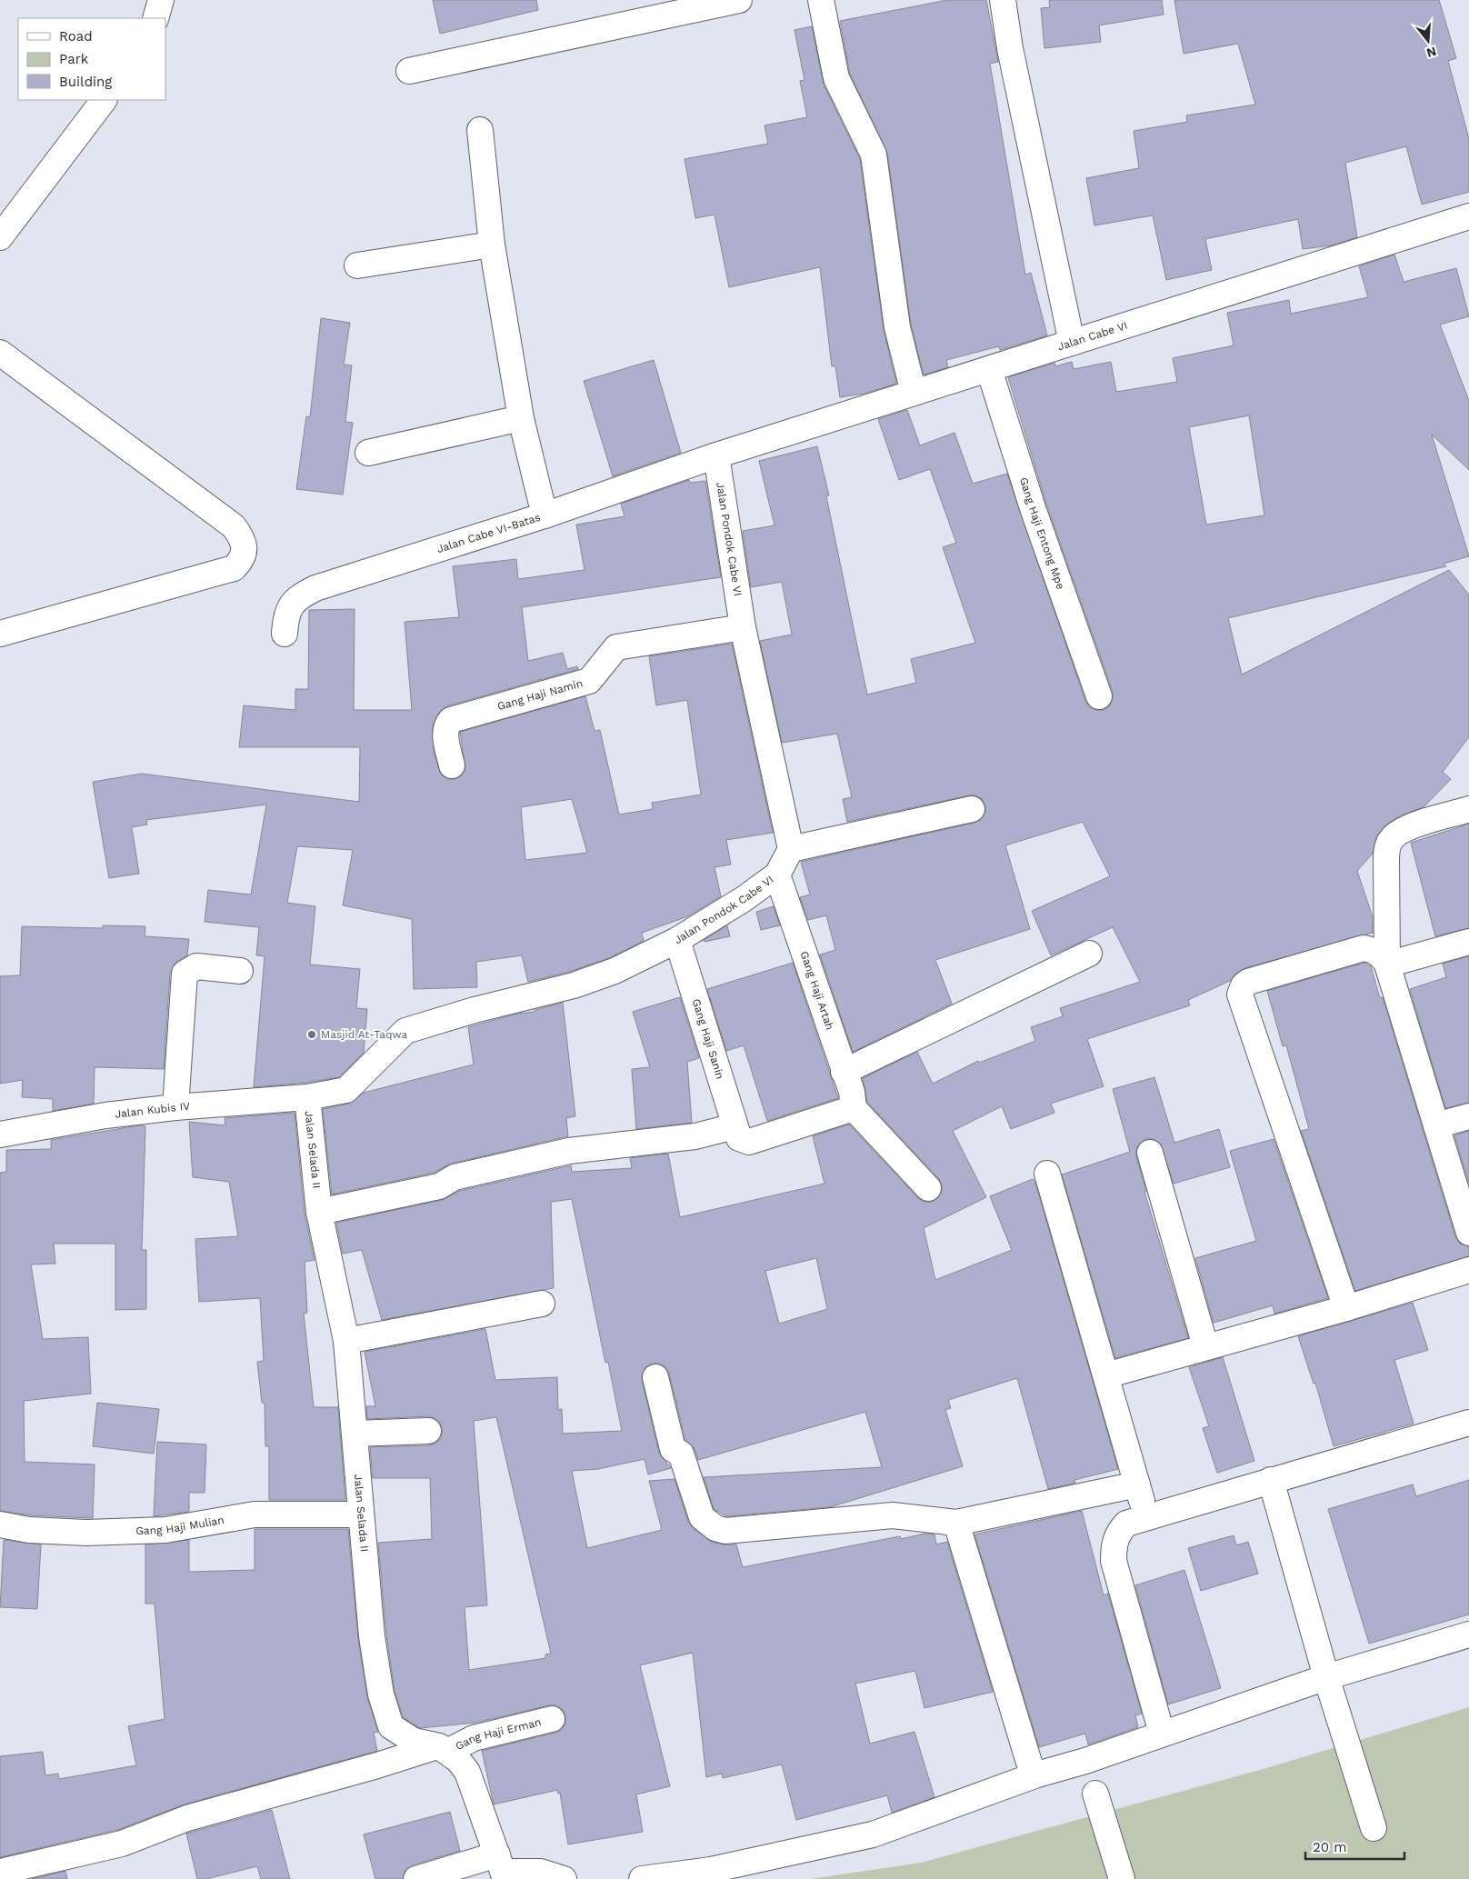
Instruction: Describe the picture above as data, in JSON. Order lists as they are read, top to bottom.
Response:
{
  "streets": {
    "street": [
      "Jalan Cabe VI",
      "Jalan Cabe VI-Batas",
      "Gang Haji Entong Mpe",
      "Jalan Pondok Cabe VI",
      "Gang Haji Namin",
      "Gang Haji Artah",
      "Gang Haji Sanin",
      "Jalan Kubis IV",
      "Jalan Selada II",
      "Gang Haji Mulian",
      "Gang Haji Erman"
    ]
  },
  "crossings": [
    ["Jalan Cabe VI", "Jalan Cabe VI-Batas"],
    ["Jalan Cabe VI", "Gang Haji Entong Mpe"],
    ["Jalan Cabe VI", "Jalan Pondok Cabe VI"],
    ["Jalan Cabe VI-Batas", "Jalan Pondok Cabe VI"],
    ["Jalan Pondok Cabe VI", "Gang Haji Namin"],
    ["Jalan Pondok Cabe VI", "Gang Haji Artah"],
    ["Jalan Pondok Cabe VI", "Gang Haji Sanin"],
    ["Jalan Pondok Cabe VI", "Jalan Kubis IV"],
    ["Jalan Pondok Cabe VI", "Jalan Selada II"],
    ["Jalan Kubis IV", "Jalan Selada II"],
    ["Jalan Selada II", "Gang Haji Mulian"],
    ["Jalan Selada II", "Gang Haji Erman"]
  ],
  "places": ["Masjid At-Taqwa"],
  "legend": ["Road", "Park", "Building"],
  "scale_bar": "20 m",
  "north": "bottom"
}
